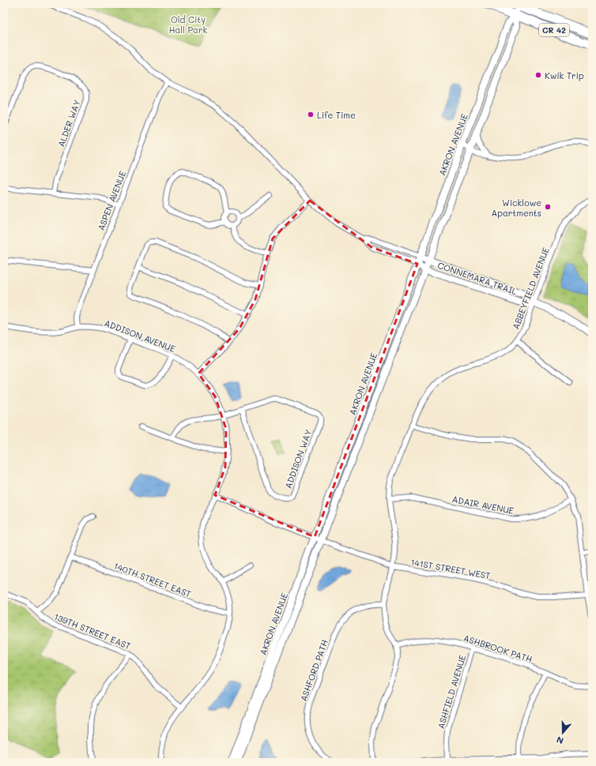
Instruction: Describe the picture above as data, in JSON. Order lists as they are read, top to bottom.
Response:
{
  "streets": {
    "highway": ["CR 42"],
    "street": [
      "ALDER WAY",
      "AKRON AVENUE",
      "ASPEN AVENUE",
      "CONNEMARA TRAIL",
      "ABBEYFIELD AVENUE",
      "ADDISON AVENUE",
      "ADDISON WAY",
      "ADAIR AVENUE",
      "141ST STREET WEST",
      "140TH STREET EAST",
      "139TH STREET EAST",
      "ASHBROOK PATH",
      "ASHFORD PATH",
      "ASHFIELD AVENUE"
    ]
  },
  "crossings": [
    ["CR 42", "AKRON AVENUE"],
    ["AKRON AVENUE", "CONNEMARA TRAIL"],
    ["AKRON AVENUE", "141ST STREET WEST"],
    ["ASPEN AVENUE", "ADDISON AVENUE"],
    ["CONNEMARA TRAIL", "ABBEYFIELD AVENUE"],
    ["ABBEYFIELD AVENUE", "ADAIR AVENUE"],
    ["ABBEYFIELD AVENUE", "141ST STREET WEST"],
    ["ABBEYFIELD AVENUE", "ASHBROOK PATH"],
    ["ABBEYFIELD AVENUE", "ASHFORD PATH"],
    ["ADDISON AVENUE", "ADDISON WAY"],
    ["ADDISON AVENUE", "141ST STREET WEST"],
    ["ADDISON AVENUE", "140TH STREET EAST"],
    ["ADDISON AVENUE", "139TH STREET EAST"],
    ["ASHBROOK PATH", "ASHFIELD AVENUE"]
  ],
  "parks": ["Old City Hall Park"],
  "places": ["Kwik Trip", "Life Time", "Wicklowe Apartments"],
  "north": "bottom"
}
